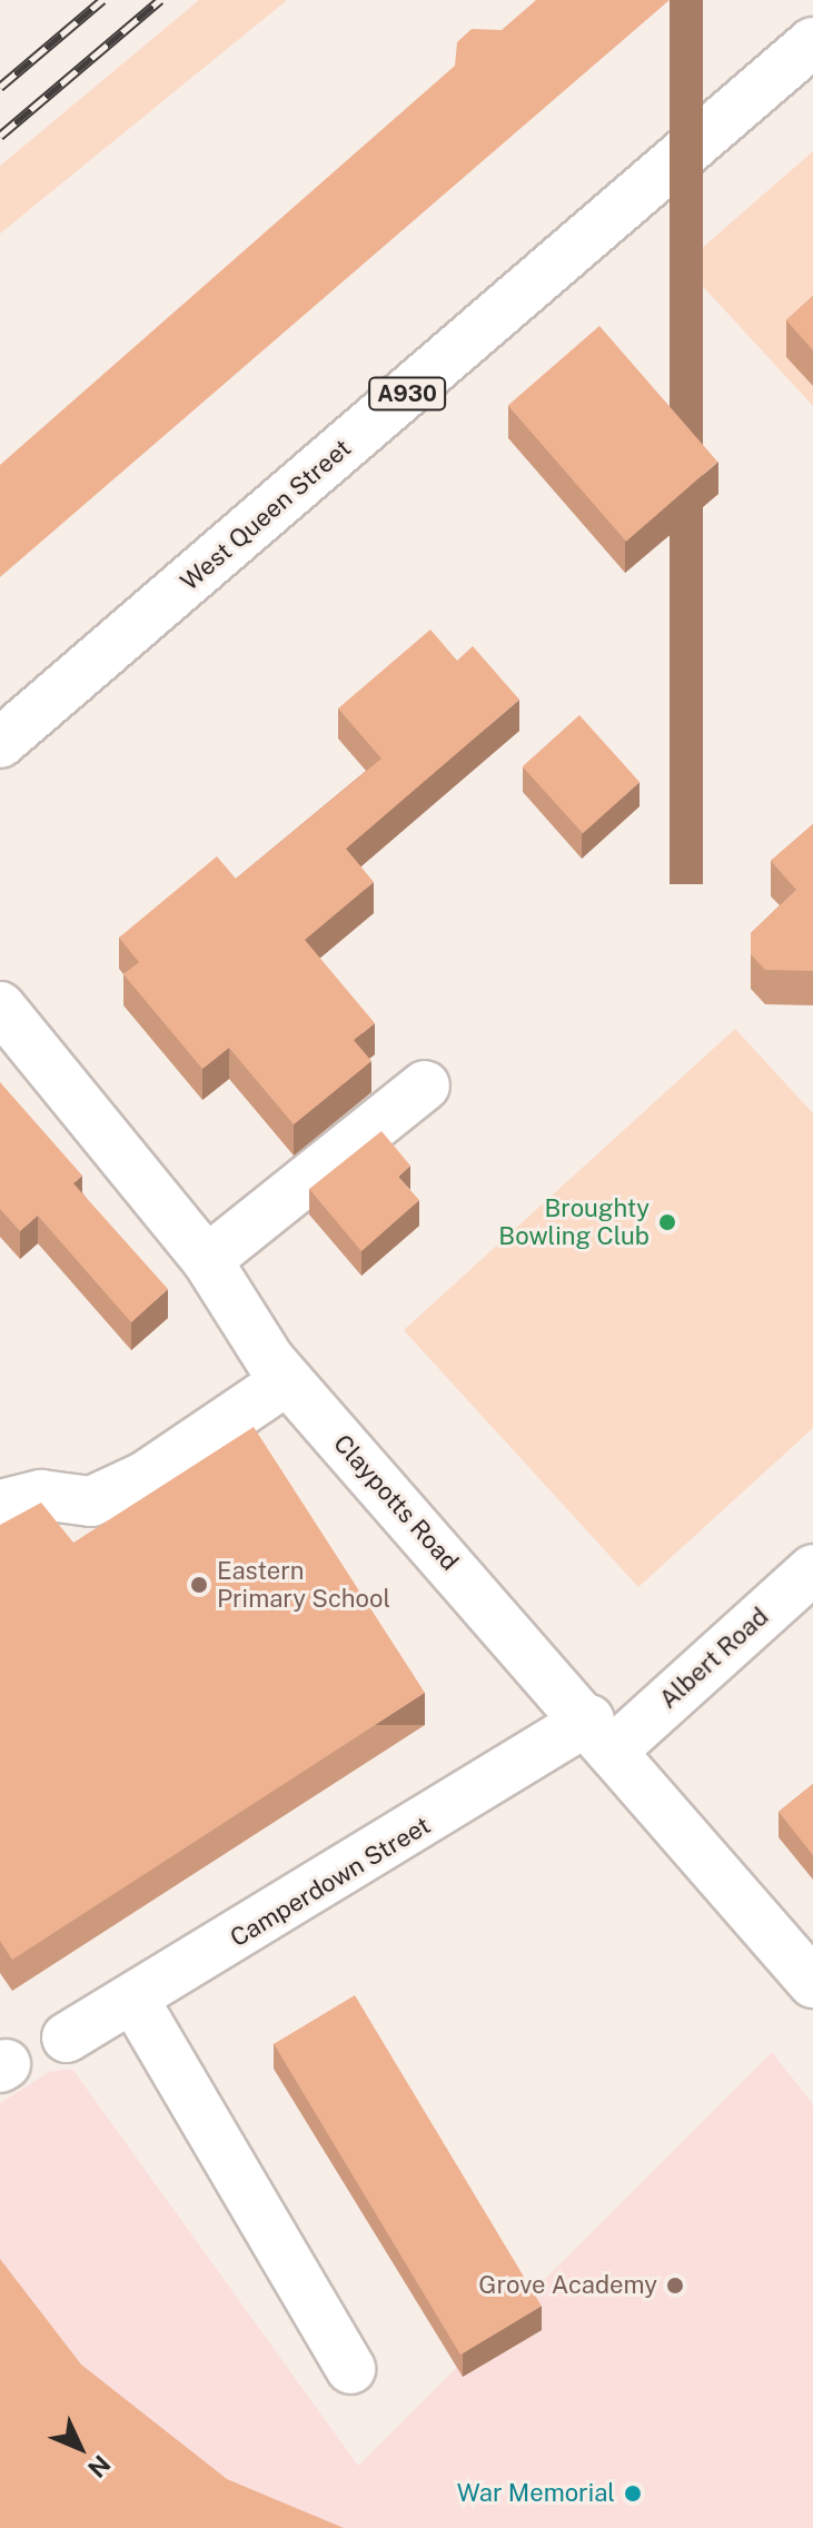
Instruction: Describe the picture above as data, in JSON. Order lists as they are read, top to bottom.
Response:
{
  "streets": {
    "main road": [
      "A930",
      "West Queen Street",
      "Claypotts Road",
      "Albert Road",
      "Camperdown Street"
    ]
  },
  "crossings": [
    ["Claypotts Road", "Albert Road"],
    ["Claypotts Road", "Camperdown Street"],
    ["Albert Road", "Camperdown Street"]
  ],
  "places": [
    "Broughty Bowling Club",
    "Eastern Primary School",
    "Grove Academy",
    "War Memorial"
  ],
  "north": "bottom right"
}
